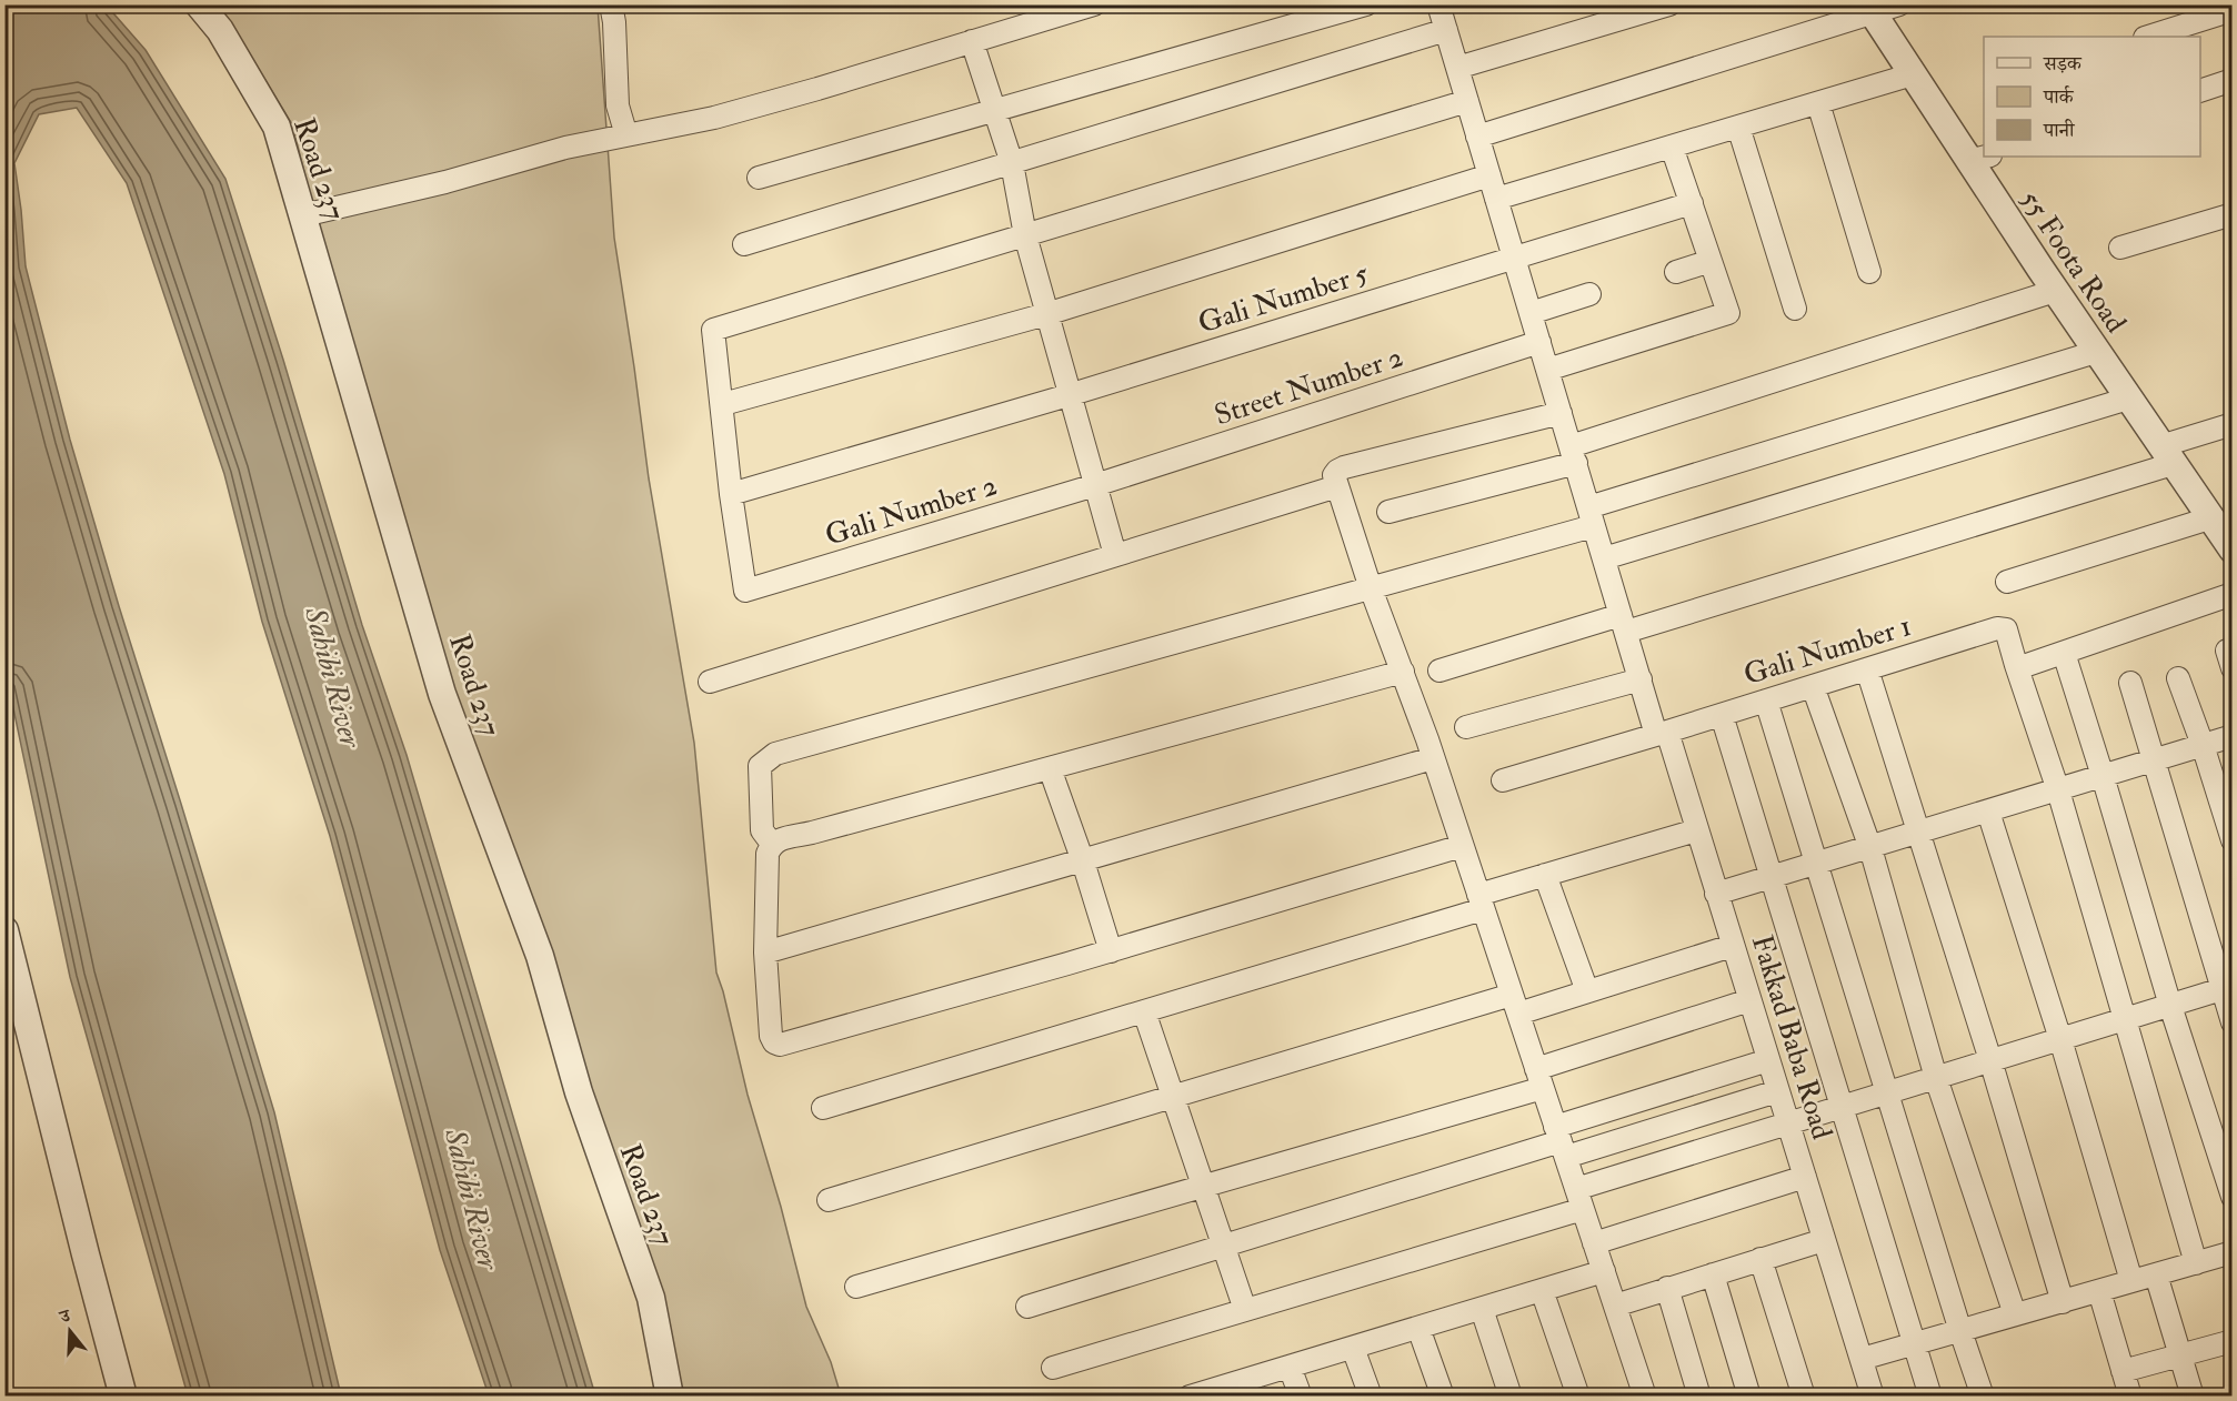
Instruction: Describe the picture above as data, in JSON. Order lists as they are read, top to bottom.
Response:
{
  "streets": {
    "street": [
      "Road 237",
      "55 Foota Road",
      "Gali Number 5",
      "Street Number 2",
      "Gali Number 2",
      "Gali Number 1",
      "Fakkad Baba Road"
    ]
  },
  "crossings": [
    ["Gali Number 5", "Gali Number 2"],
    ["Gali Number 5", "Fakkad Baba Road"],
    ["Street Number 2", "Gali Number 2"],
    ["Street Number 2", "Fakkad Baba Road"],
    ["Gali Number 1", "Fakkad Baba Road"]
  ],
  "water": ["Sahibi River"],
  "legend": ["सड़क", "पार्क", "पानी"],
  "north": "top"
}
